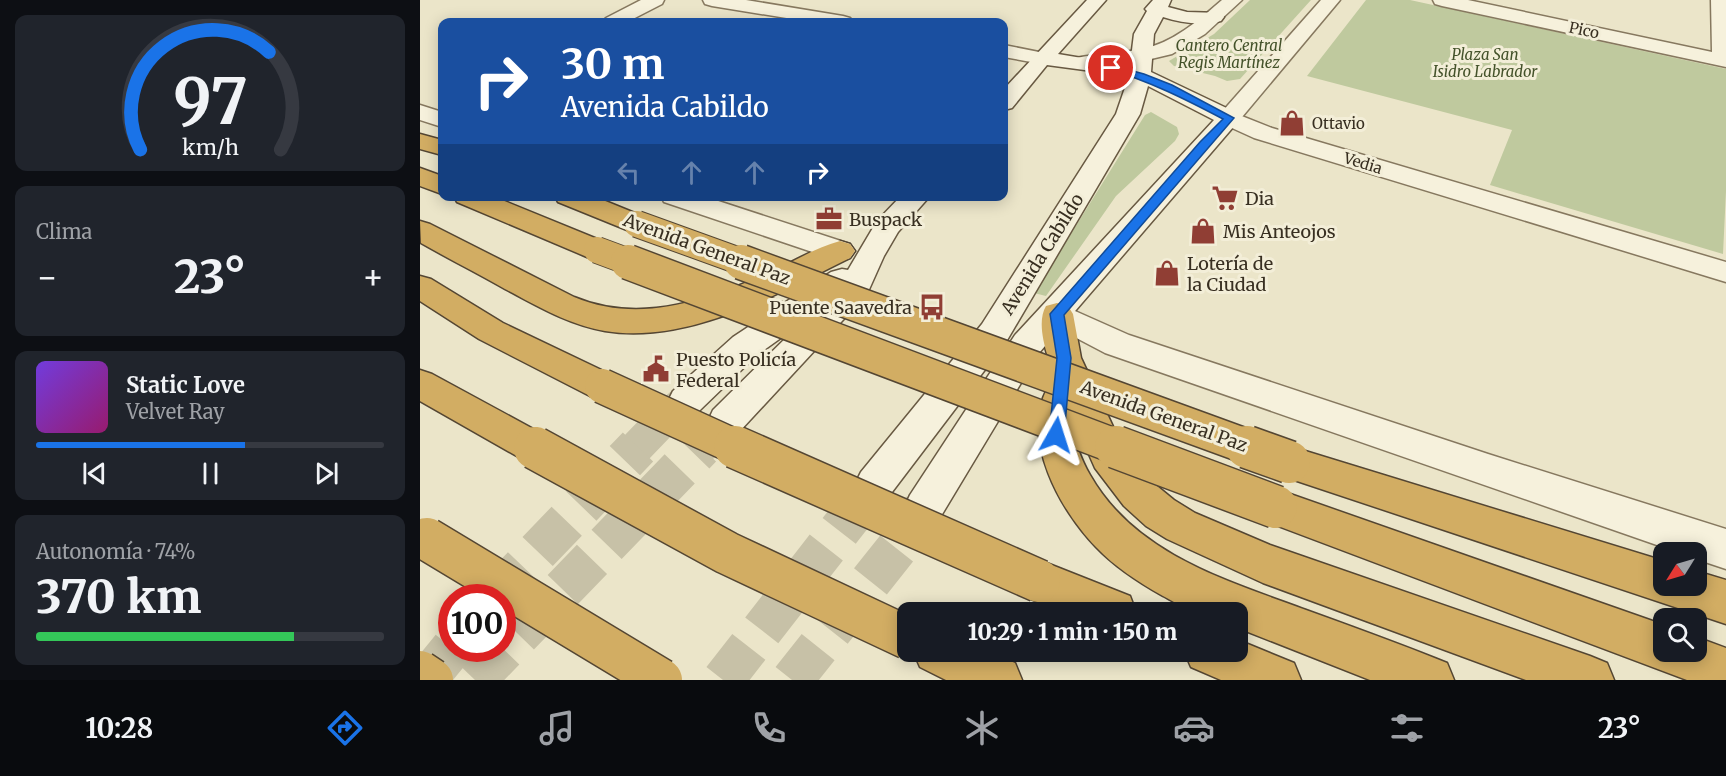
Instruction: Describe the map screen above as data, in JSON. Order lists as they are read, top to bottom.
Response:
{
  "streets": {
    "highway": ["Avenida General Paz"],
    "street": ["Pico", "Vedia", "Avenida Cabildo"]
  },
  "crossings": [
    ["Vedia", "Avenida Cabildo"]
  ],
  "parks": ["Cantero Central Regis Martínez", "Plaza San Isidro Labrador"],
  "places": {
    "shop": ["Ottavio", "Mis Anteojos", "Lotería de la Ciudad"],
    "supermarket": ["Dia"],
    "office": ["Buspack"],
    "bus stop": ["Puente Saavedra"],
    "public building": ["Puesto Policía Federal"]
  },
  "north": "bottom left",
  "page": {
    "turn": ["30 m", "Avenida Cabildo"],
    "tile": [
      "Clima",
      ["Autonomía · 74%", "370 km"]
    ],
    "heat": ["−", "23°", "+"],
    "song": ["Static Love", "Velvet Ray"],
    "limit": "100",
    "trip": "10:29 · 1 min · 150 m",
    "tabs": ["10:28", "23°"],
    "gauge": ["97", "km/h"]
  }
}
